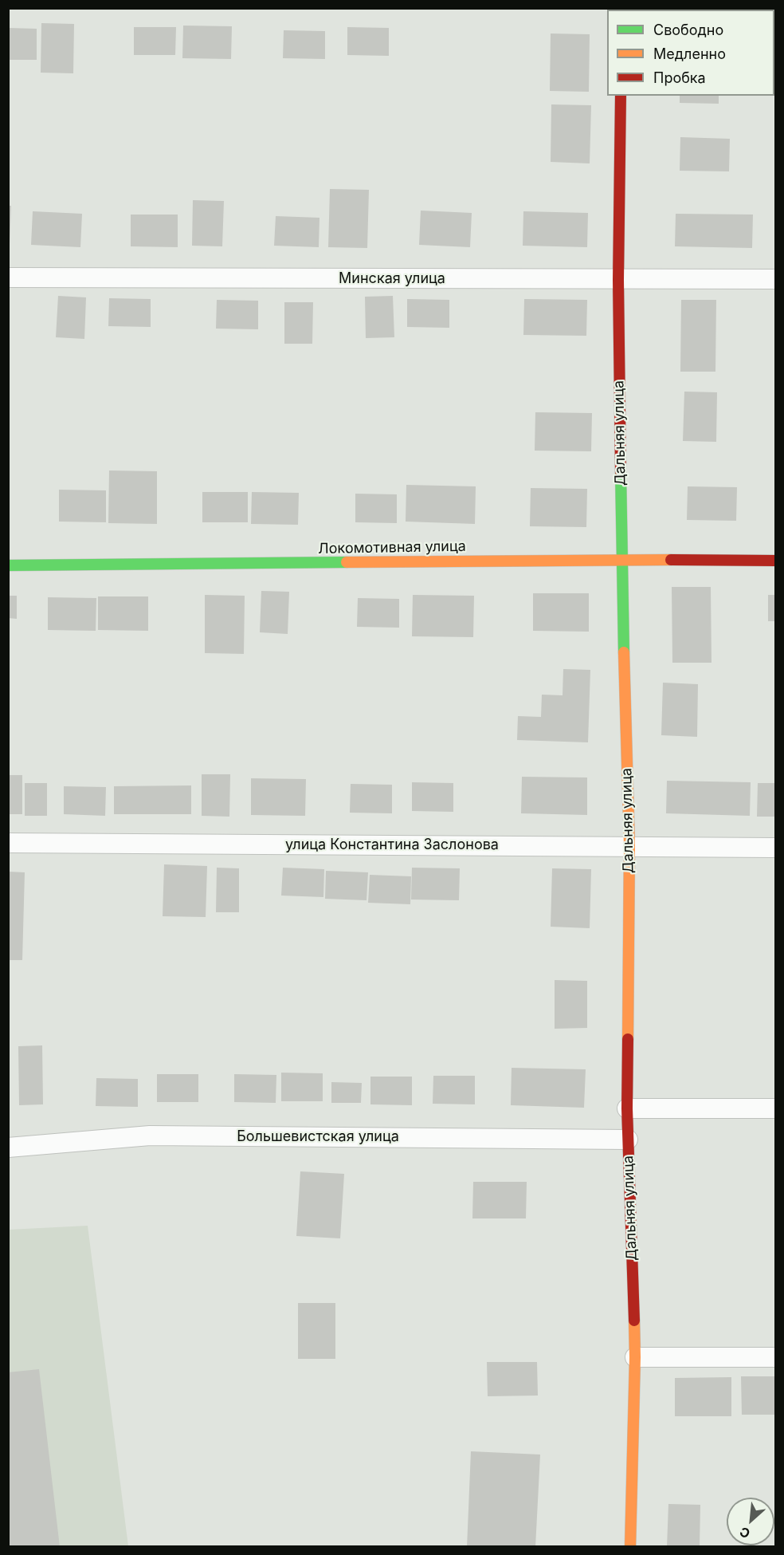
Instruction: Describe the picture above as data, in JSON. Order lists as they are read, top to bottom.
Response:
{
  "streets": {
    "street": [
      "Минская улица",
      "Дальняя улица",
      "Локомотивная улица",
      "улица Константина Заслонова",
      "Большевистская улица"
    ]
  },
  "crossings": [
    ["Минская улица", "Дальняя улица"],
    ["Дальняя улица", "Локомотивная улица"],
    ["Дальняя улица", "улица Константина Заслонова"],
    ["Дальняя улица", "Большевистская улица"]
  ],
  "legend": ["Свободно", "Медленно", "Пробка"],
  "north": "bottom left"
}
